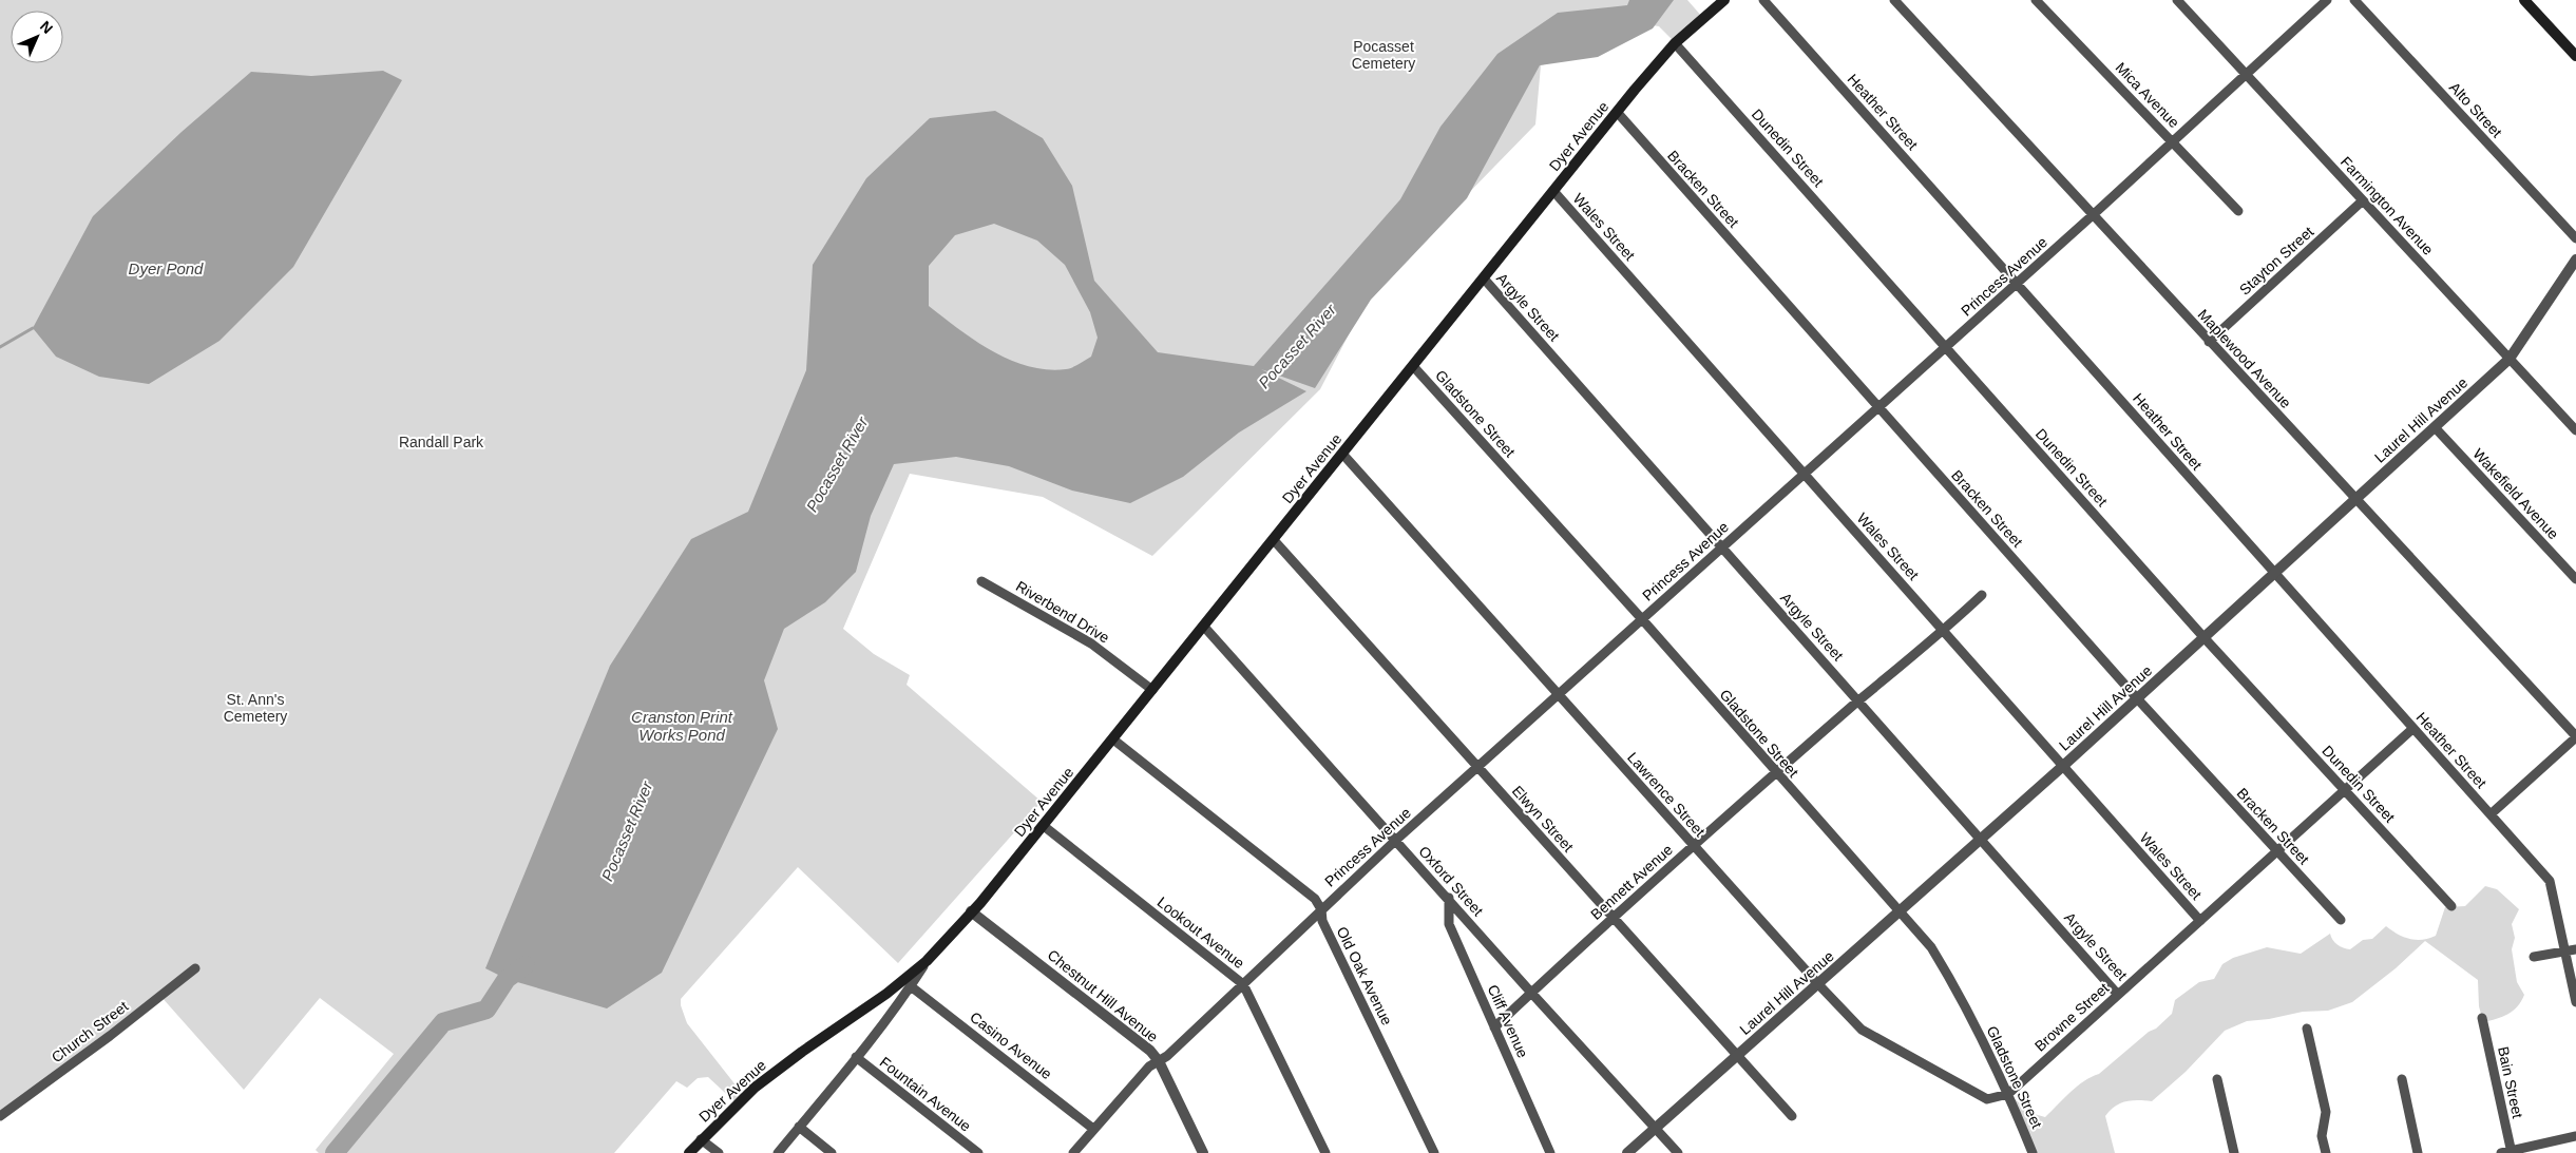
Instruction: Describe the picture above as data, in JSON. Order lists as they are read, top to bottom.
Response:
{
  "streets": {
    "main road": ["Dyer Avenue"],
    "street": [
      "Mica Avenue",
      "Alto Street",
      "Heather Street",
      "Dunedin Street",
      "Bracken Street",
      "Farmington Avenue",
      "Wales Street",
      "Stayton Street",
      "Princess Avenue",
      "Argyle Street",
      "Maplewood Avenue",
      "Gladstone Street",
      "Laurel Hill Avenue",
      "Wakefield Avenue",
      "Riverbend Drive",
      "Lawrence Street",
      "Elwyn Street",
      "Oxford Street",
      "Bennett Avenue",
      "Lookout Avenue",
      "Old Oak Avenue",
      "Chestnut Hill Avenue",
      "Browne Street",
      "Cliff Avenue",
      "Church Street",
      "Casino Avenue",
      "Bain Street",
      "Fountain Avenue"
    ]
  },
  "crossings": [
    ["Mica Avenue", "Princess Avenue"],
    ["Heather Street", "Princess Avenue"],
    ["Heather Street", "Laurel Hill Avenue"],
    ["Heather Street", "Browne Street"],
    ["Dyer Avenue", "Dunedin Street"],
    ["Dyer Avenue", "Bracken Street"],
    ["Dyer Avenue", "Wales Street"],
    ["Dyer Avenue", "Argyle Street"],
    ["Dyer Avenue", "Gladstone Street"],
    ["Dyer Avenue", "Riverbend Drive"],
    ["Dyer Avenue", "Lawrence Street"],
    ["Dyer Avenue", "Elwyn Street"],
    ["Dyer Avenue", "Oxford Street"],
    ["Dyer Avenue", "Lookout Avenue"],
    ["Dyer Avenue", "Old Oak Avenue"],
    ["Dyer Avenue", "Chestnut Hill Avenue"],
    ["Dyer Avenue", "Casino Avenue"],
    ["Dyer Avenue", "Fountain Avenue"],
    ["Dunedin Street", "Princess Avenue"],
    ["Dunedin Street", "Laurel Hill Avenue"],
    ["Dunedin Street", "Browne Street"],
    ["Bracken Street", "Princess Avenue"],
    ["Bracken Street", "Laurel Hill Avenue"],
    ["Bracken Street", "Browne Street"],
    ["Farmington Avenue", "Stayton Street"],
    ["Farmington Avenue", "Princess Avenue"],
    ["Farmington Avenue", "Laurel Hill Avenue"],
    ["Wales Street", "Princess Avenue"],
    ["Wales Street", "Laurel Hill Avenue"],
    ["Wales Street", "Bennett Avenue"],
    ["Wales Street", "Browne Street"],
    ["Stayton Street", "Maplewood Avenue"],
    ["Princess Avenue", "Argyle Street"],
    ["Princess Avenue", "Maplewood Avenue"],
    ["Princess Avenue", "Gladstone Street"],
    ["Princess Avenue", "Lawrence Street"],
    ["Princess Avenue", "Elwyn Street"],
    ["Princess Avenue", "Oxford Street"],
    ["Princess Avenue", "Lookout Avenue"],
    ["Princess Avenue", "Old Oak Avenue"],
    ["Princess Avenue", "Chestnut Hill Avenue"],
    ["Princess Avenue", "Casino Avenue"],
    ["Argyle Street", "Laurel Hill Avenue"],
    ["Argyle Street", "Bennett Avenue"],
    ["Argyle Street", "Browne Street"],
    ["Maplewood Avenue", "Laurel Hill Avenue"],
    ["Gladstone Street", "Laurel Hill Avenue"],
    ["Gladstone Street", "Lawrence Street"],
    ["Gladstone Street", "Bennett Avenue"],
    ["Gladstone Street", "Browne Street"],
    ["Laurel Hill Avenue", "Wakefield Avenue"],
    ["Laurel Hill Avenue", "Lawrence Street"],
    ["Laurel Hill Avenue", "Elwyn Street"],
    ["Laurel Hill Avenue", "Oxford Street"],
    ["Lawrence Street", "Bennett Avenue"],
    ["Lawrence Street", "Browne Street"],
    ["Elwyn Street", "Bennett Avenue"],
    ["Oxford Street", "Bennett Avenue"],
    ["Oxford Street", "Cliff Avenue"],
    ["Bennett Avenue", "Cliff Avenue"]
  ],
  "water": ["Dyer Pond", "Pocasset River", "Cranston Print Works Pond"],
  "parks": ["Pocasset Cemetery", "Randall Park", "St. Ann's Cemetery"],
  "north": "top right"
}
